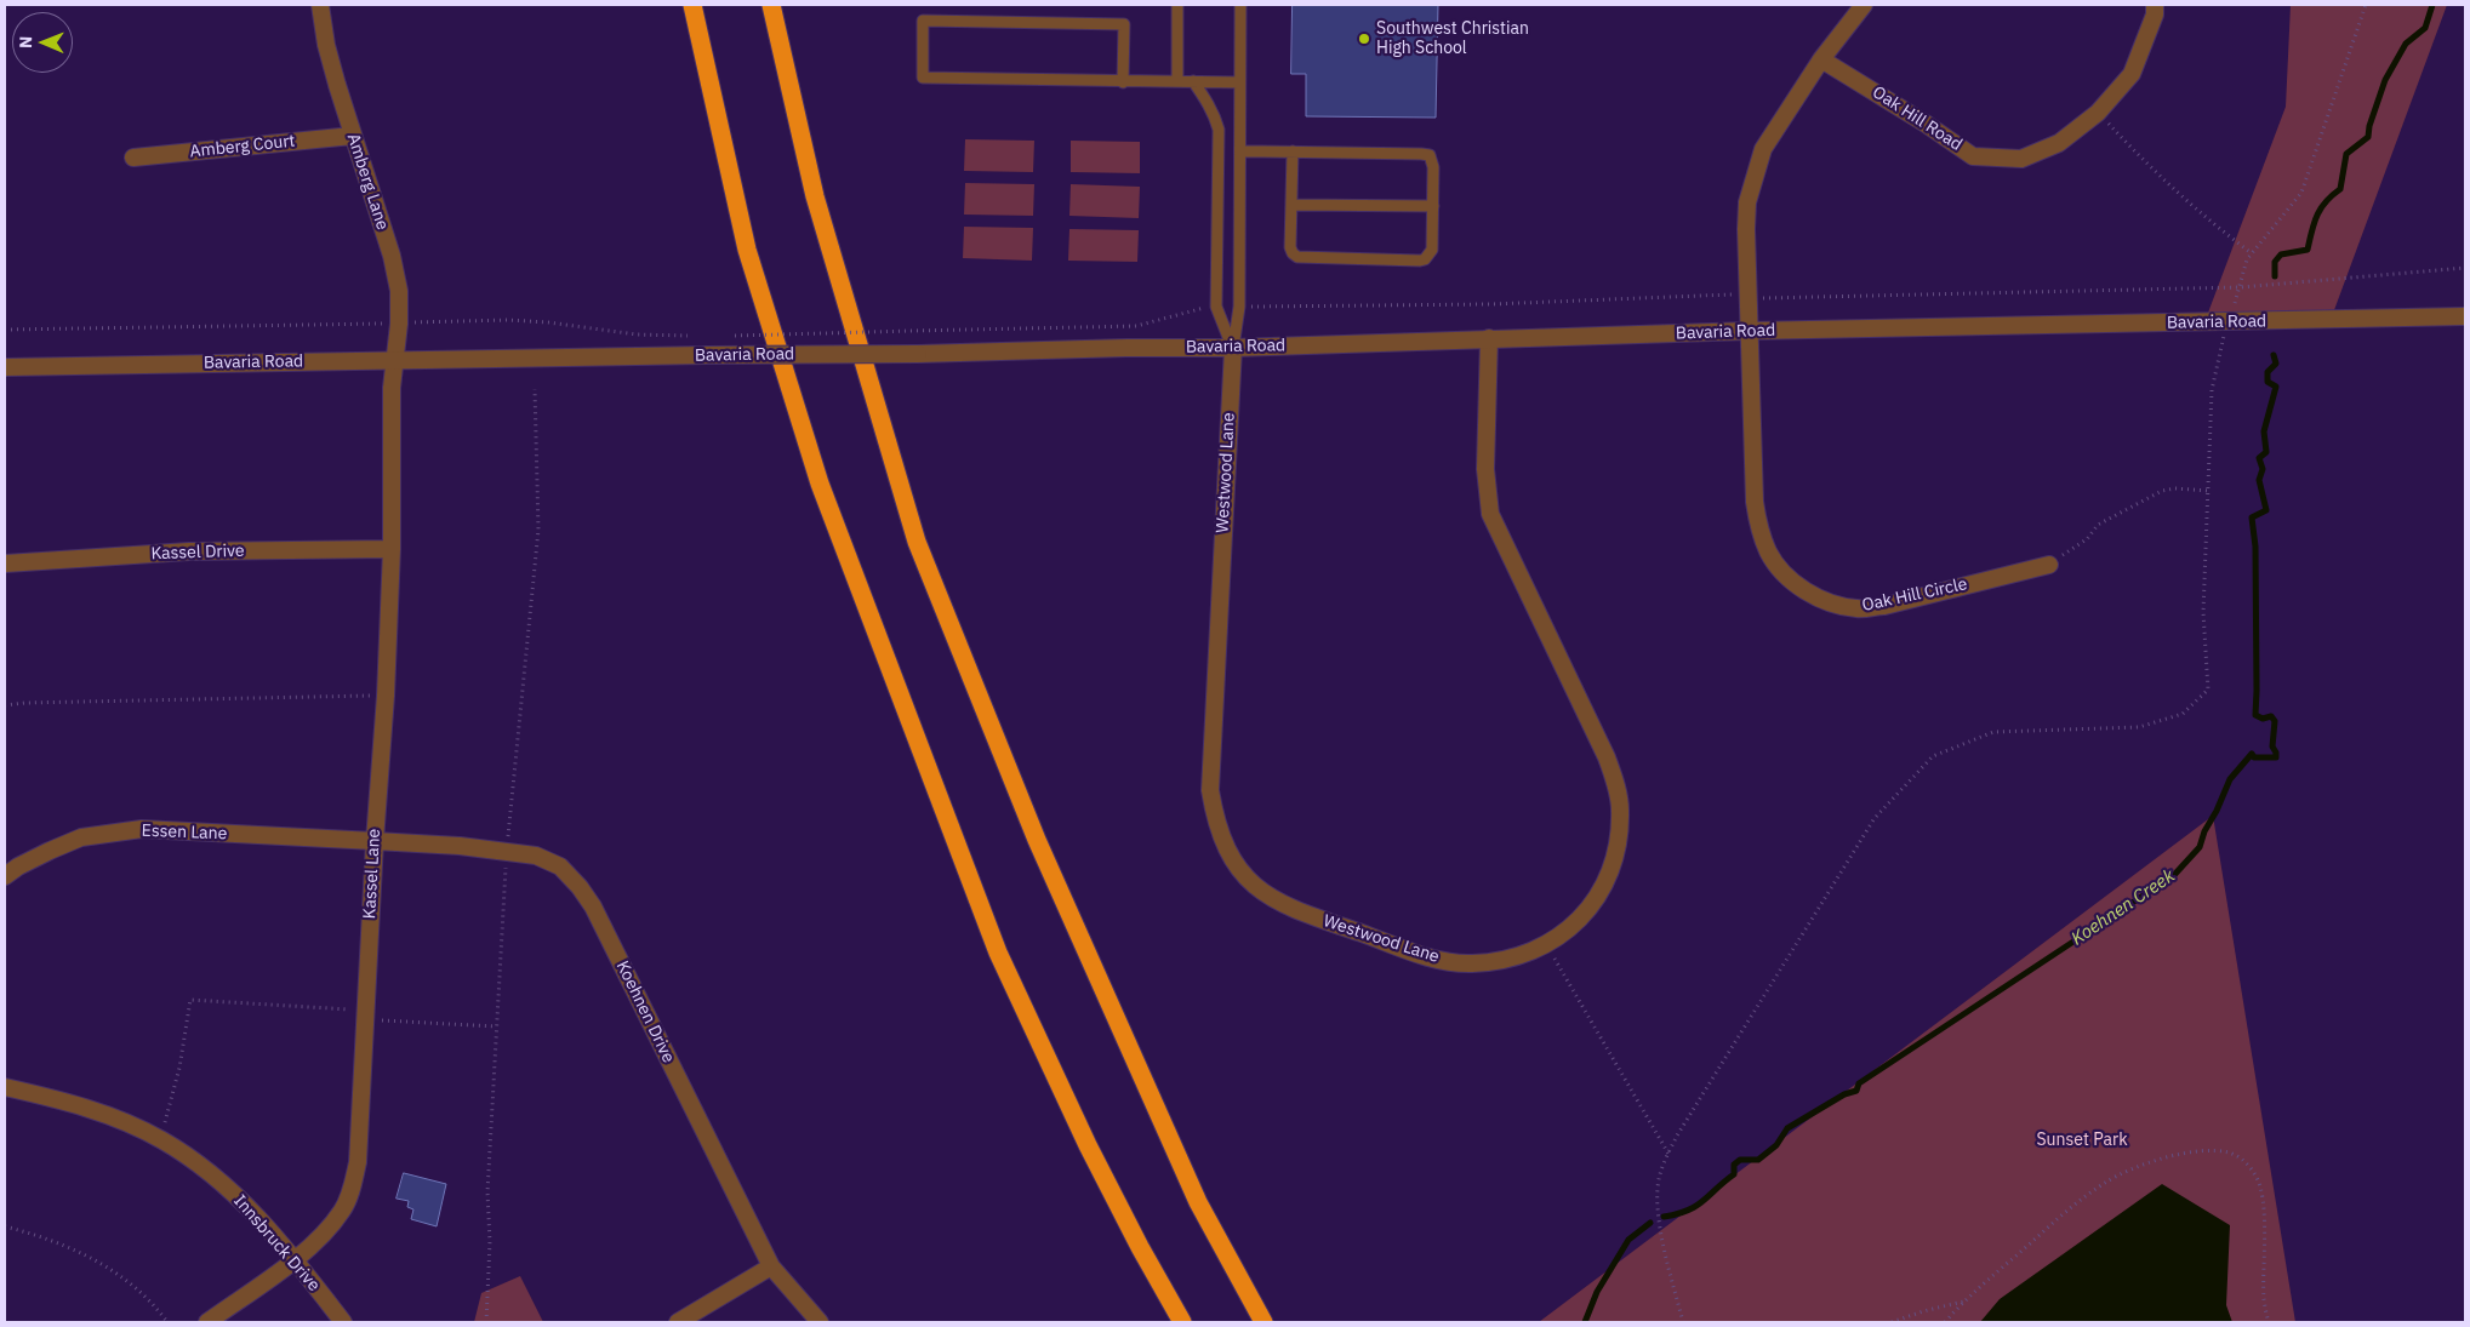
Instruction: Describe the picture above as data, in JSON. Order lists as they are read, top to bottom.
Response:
{
  "streets": {
    "street": [
      "Oak Hill Road",
      "Amberg Court",
      "Amberg Lane",
      "Bavaria Road",
      "Westwood Lane",
      "Kassel Drive",
      "Oak Hill Circle",
      "Essen Lane",
      "Kassel Lane",
      "Koehnen Drive",
      "Innsbruck Drive"
    ]
  },
  "crossings": [
    ["Amberg Court", "Amberg Lane"],
    ["Amberg Lane", "Bavaria Road"],
    ["Amberg Lane", "Kassel Lane"],
    ["Bavaria Road", "Westwood Lane"],
    ["Bavaria Road", "Oak Hill Circle"],
    ["Bavaria Road", "Kassel Lane"],
    ["Kassel Drive", "Kassel Lane"],
    ["Essen Lane", "Kassel Lane"],
    ["Essen Lane", "Koehnen Drive"],
    ["Kassel Lane", "Koehnen Drive"],
    ["Kassel Lane", "Innsbruck Drive"]
  ],
  "water": ["Koehnen Creek"],
  "parks": ["Sunset Park"],
  "places": ["Southwest Christian High School"],
  "north": "left"
}
